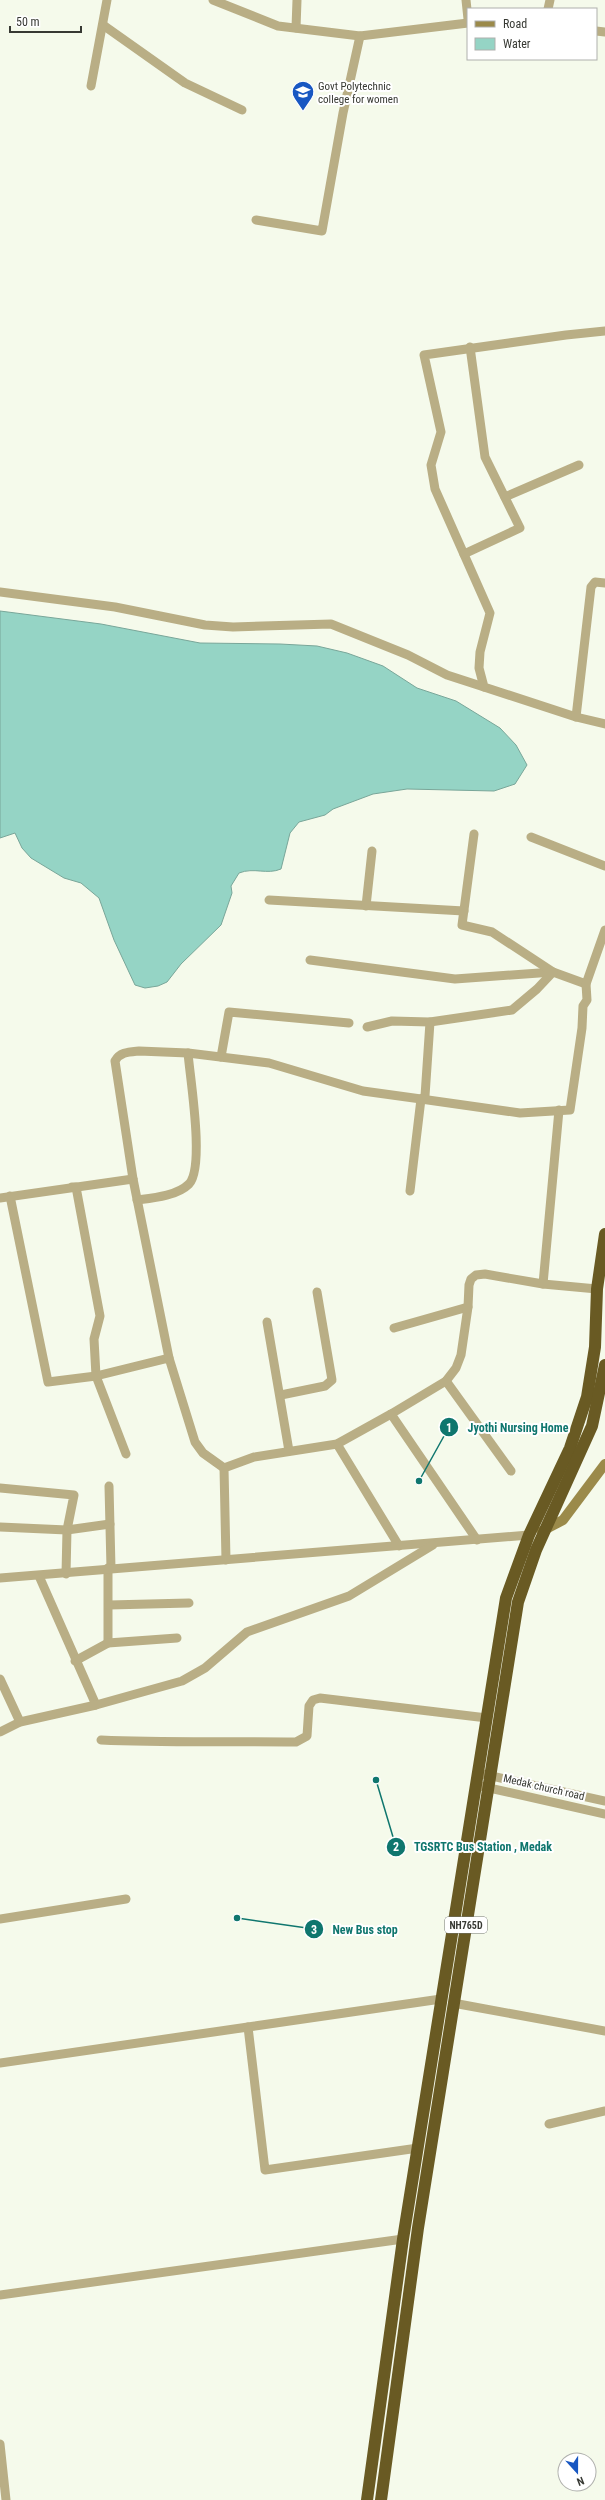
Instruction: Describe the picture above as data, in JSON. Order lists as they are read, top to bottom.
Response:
{
  "streets": {
    "highway": ["NH765D"],
    "street": ["Medak church road"]
  },
  "crossings": [
    ["Medak church road", "NH765D"]
  ],
  "places": {
    "school or university": ["Govt Polytechnic college for women"],
    "other": ["Jyothi Nursing Home", "TGSRTC Bus Station , Medak", "New Bus stop"]
  },
  "legend": ["Road", "Water"],
  "scale_bar": "50 m",
  "north": "bottom"
}
